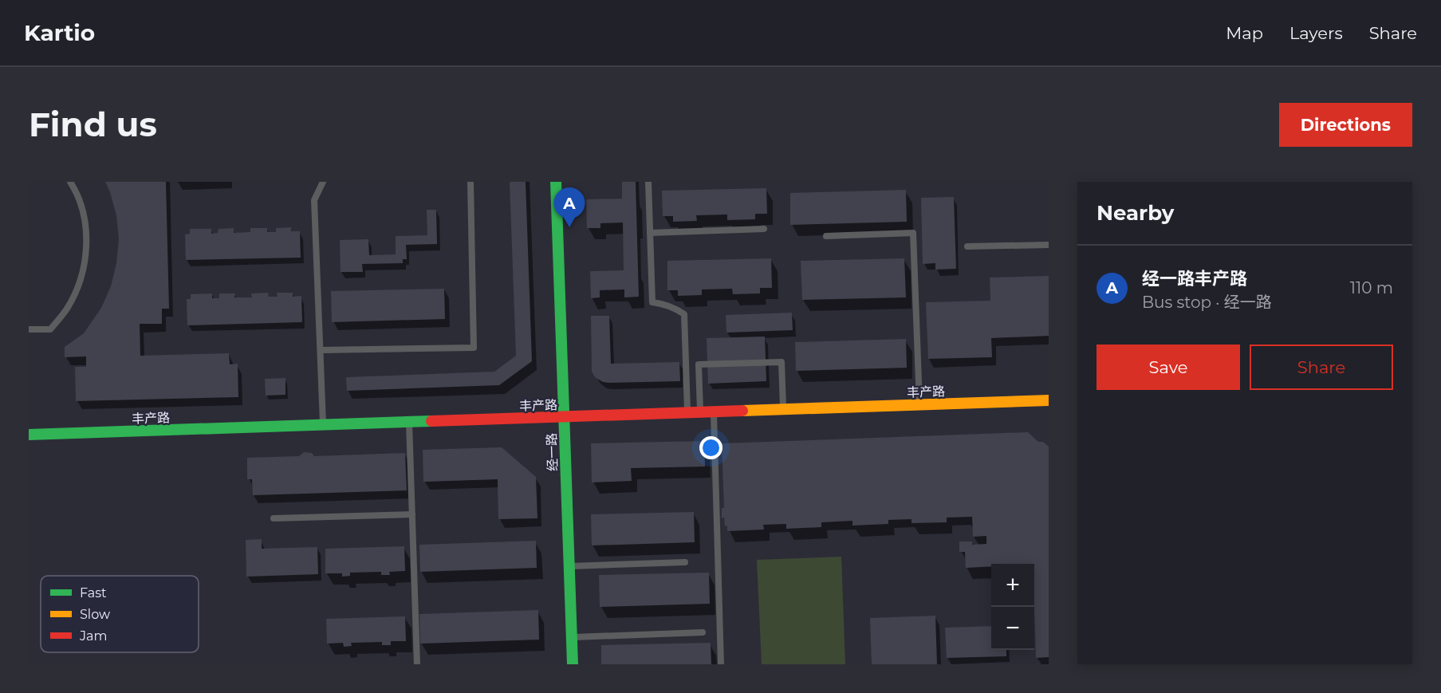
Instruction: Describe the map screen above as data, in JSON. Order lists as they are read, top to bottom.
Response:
{
  "streets": {
    "street": ["丰产路", "经一路"]
  },
  "crossings": [
    ["丰产路", "经一路"]
  ],
  "legend": ["Fast", "Slow", "Jam"],
  "page": {
    "header": "Kartio",
    "nav": ["Map", "Layers", "Share"],
    "buttons": [
      "Directions",
      ["Save", "Share"]
    ],
    "title": "Find us",
    "heading": "Nearby",
    "pins": "A",
    "list": [
      {
        "mark": "A",
        "name": "经一路丰产路",
        "note": "Bus stop · 经一路",
        "value": "110 m"
      }
    ],
    "map_buttons": ["+", "−"]
  }
}
